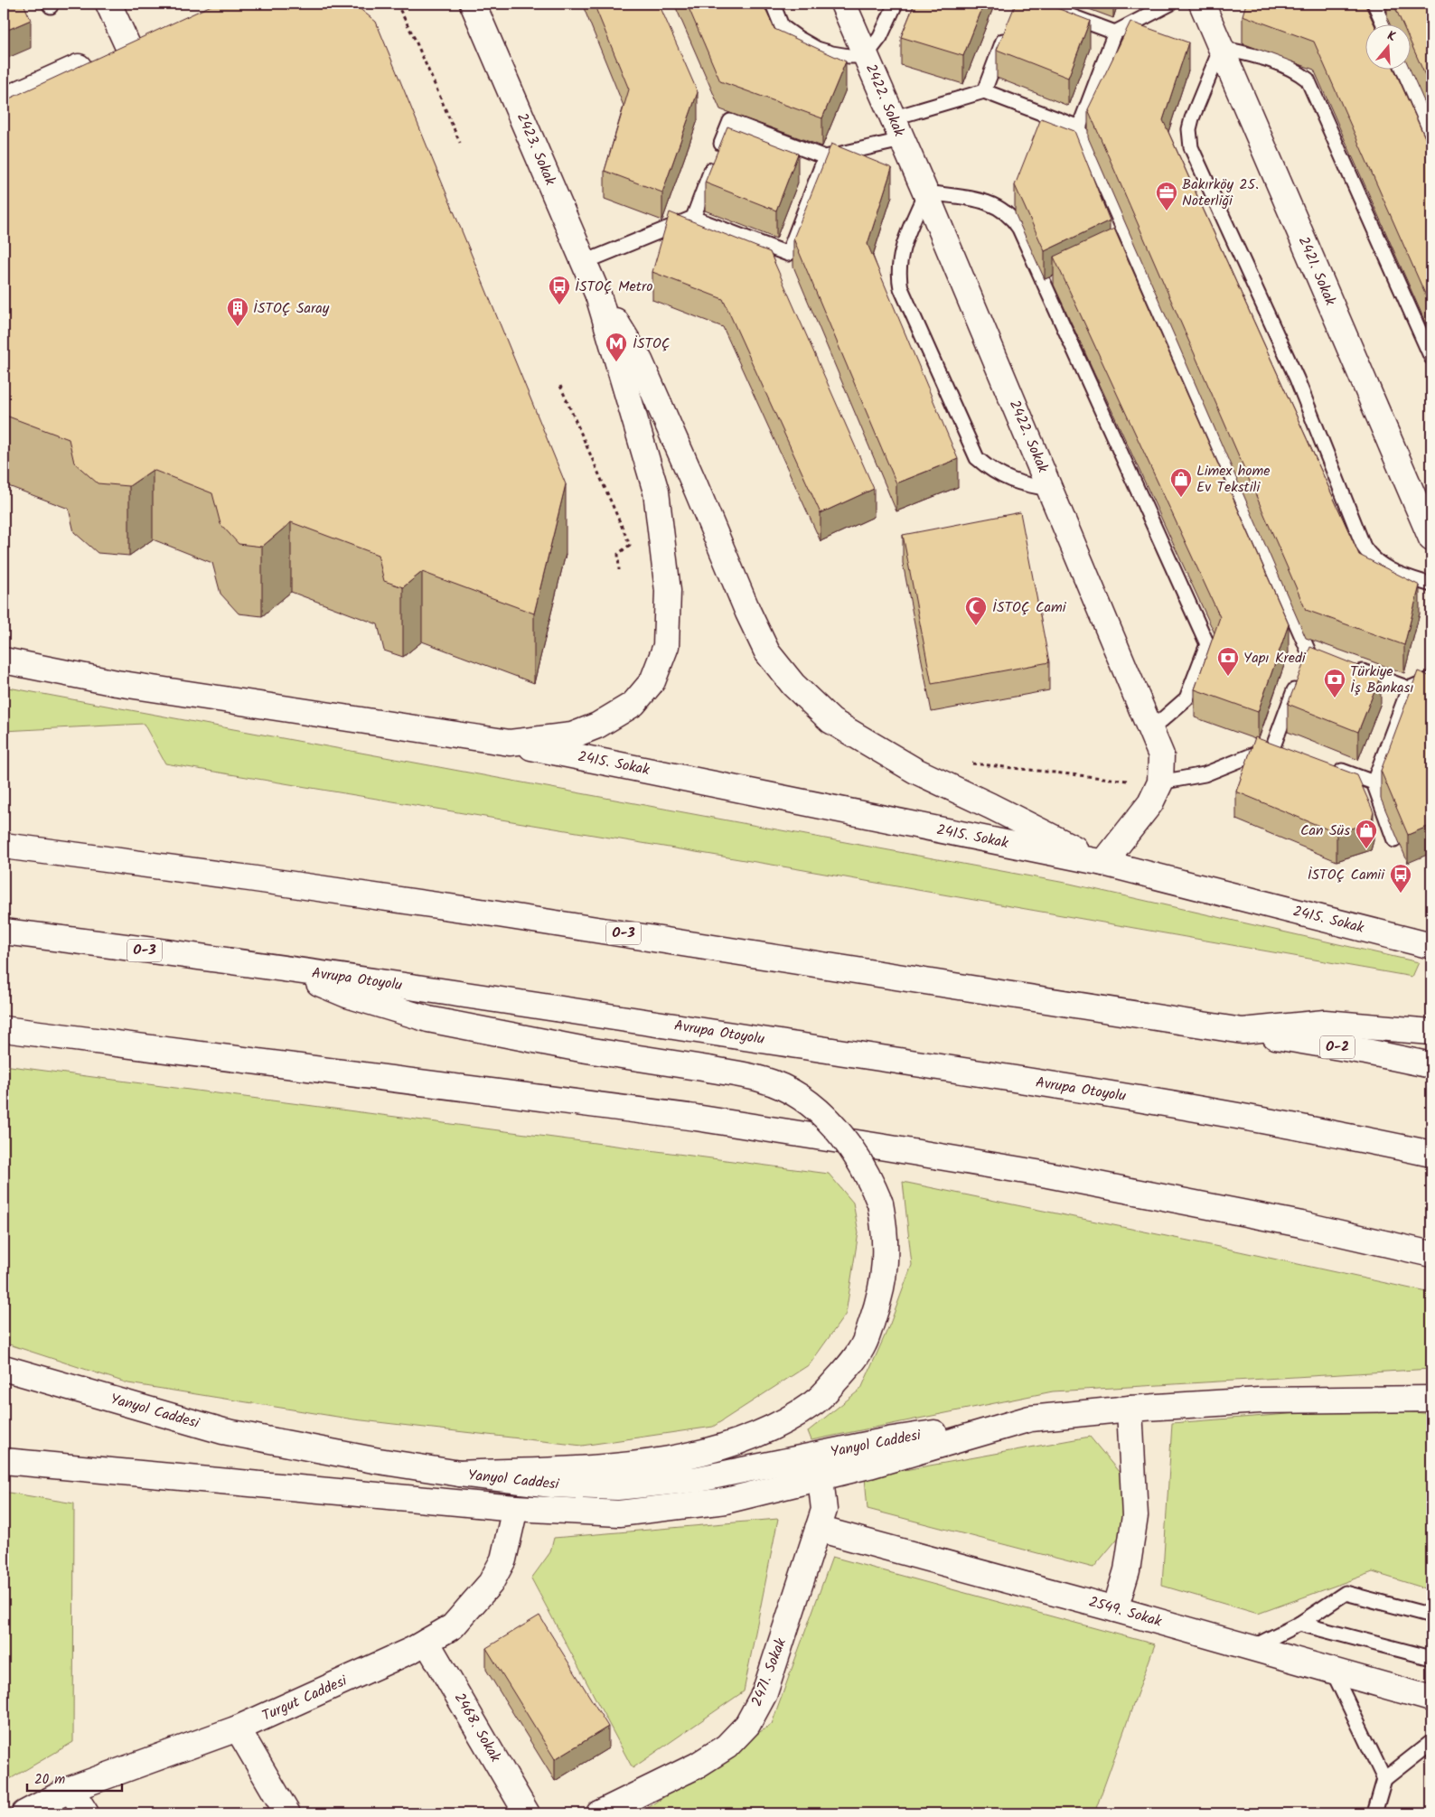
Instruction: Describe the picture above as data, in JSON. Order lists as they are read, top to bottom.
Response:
{
  "streets": {
    "main road": [
      "2422. Sokak",
      "2423. Sokak",
      "2421. Sokak",
      "2415. Sokak",
      "O-3",
      "Avrupa Otoyolu",
      "O-2",
      "Yanyol Caddesi",
      "2549. Sokak",
      "2471. Sokak",
      "Turgut Caddesi",
      "2468. Sokak"
    ]
  },
  "crossings": [
    ["2422. Sokak", "2415. Sokak"],
    ["O-3", "O-2"],
    ["2549. Sokak", "2471. Sokak"],
    ["Turgut Caddesi", "2468. Sokak"]
  ],
  "places": {
    "office": ["Bakırköy 25. Noterliği"],
    "bus stop": ["İSTOÇ Metro", "İSTOÇ Camii"],
    "building": ["İSTOÇ Saray"],
    "metro station": ["İSTOÇ"],
    "shop": ["Limex home Ev Tekstili", "Can Süs"],
    "mosque": ["İSTOÇ Cami"],
    "bank": ["Yapı Kredi", "Türkiye İş Bankası"]
  },
  "scale_bar": "20 m",
  "north": "top"
}
